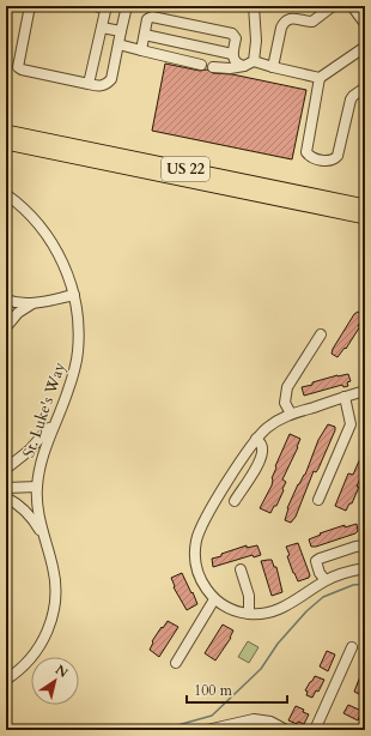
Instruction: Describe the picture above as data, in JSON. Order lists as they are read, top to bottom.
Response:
{
  "streets": {
    "highway": ["US 22"],
    "street": ["St. Luke's Way"]
  },
  "scale_bar": "100 m",
  "north": "top right"
}
